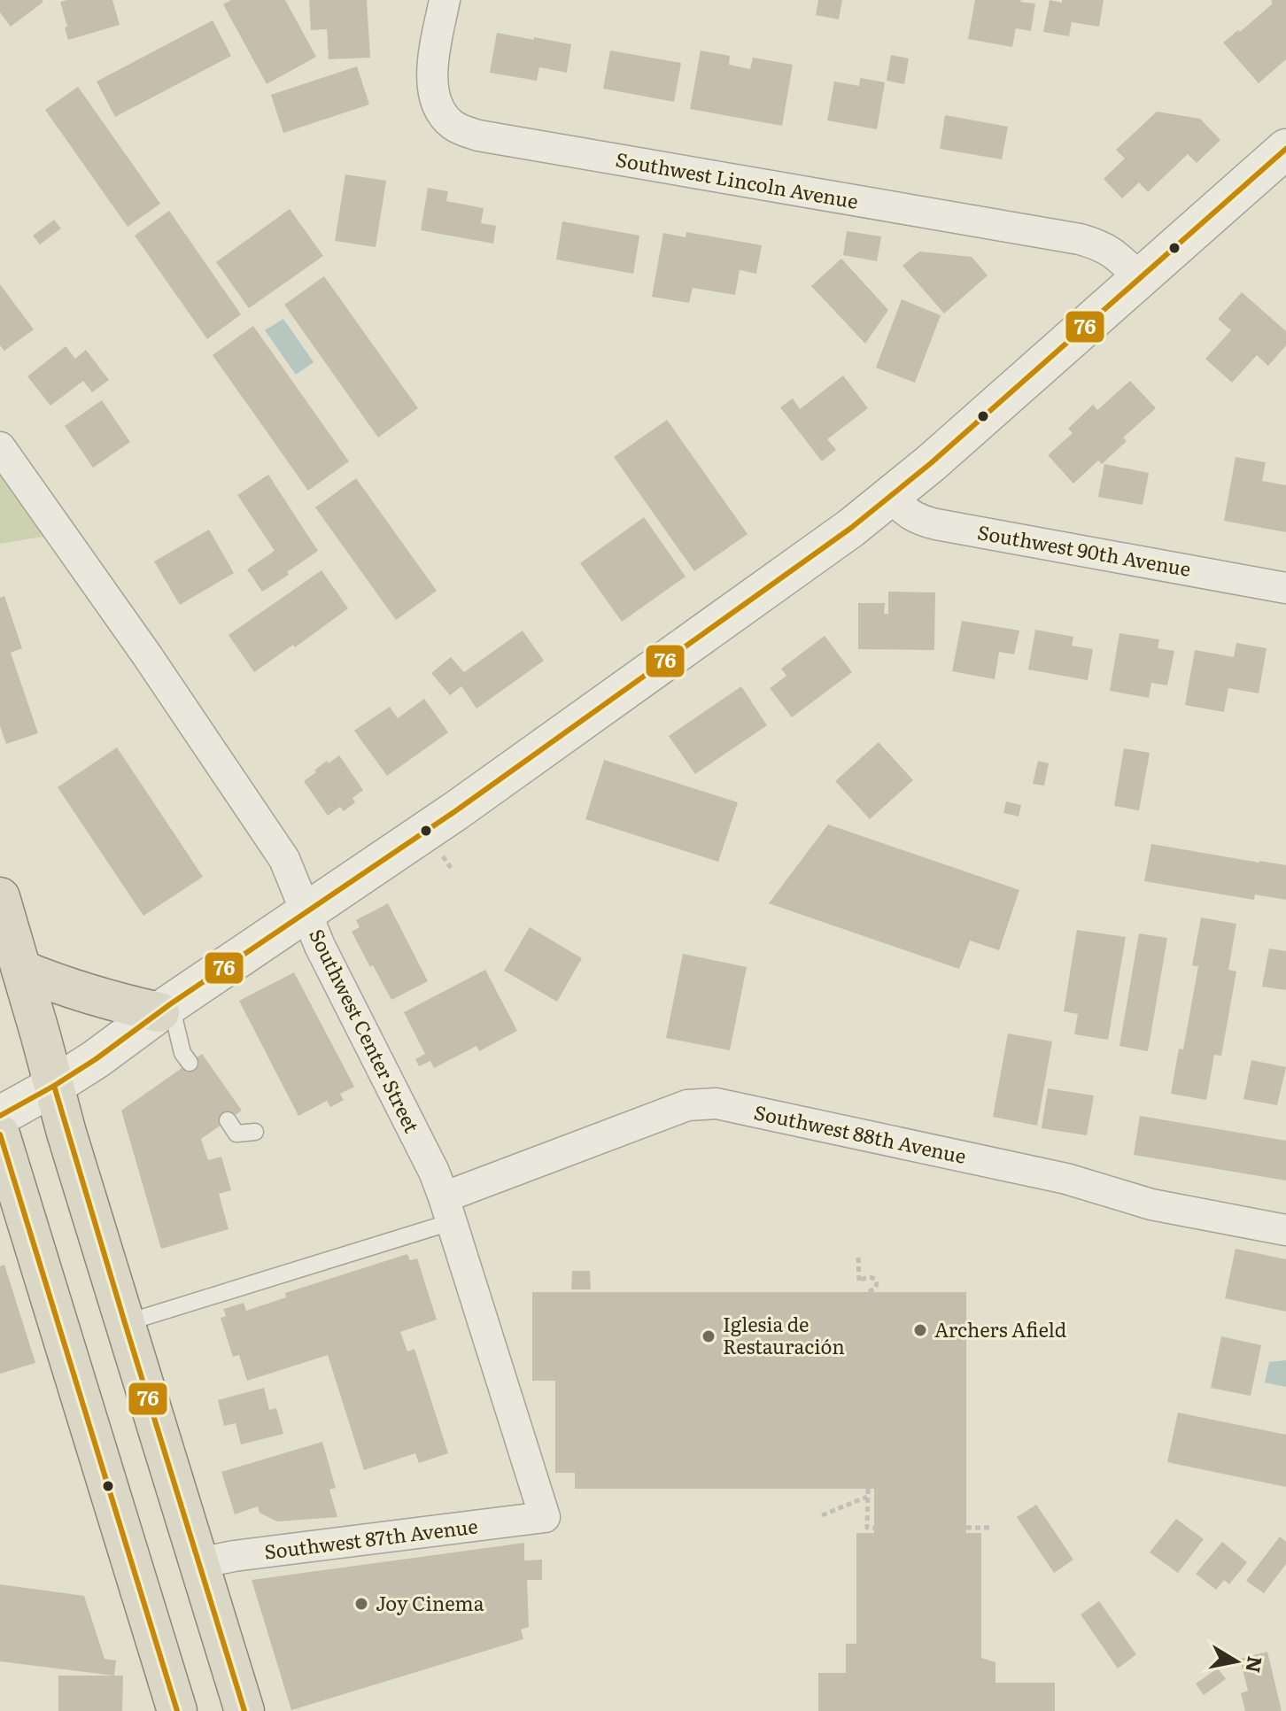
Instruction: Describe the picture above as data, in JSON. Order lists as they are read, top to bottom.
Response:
{
  "streets": {
    "street": [
      "Southwest Lincoln Avenue",
      "Southwest 90th Avenue",
      "Southwest Center Street",
      "Southwest 88th Avenue",
      "Southwest 87th Avenue"
    ]
  },
  "crossings": [
    ["Southwest Center Street", "Southwest 88th Avenue"],
    ["Southwest Center Street", "Southwest 87th Avenue"]
  ],
  "places": ["Archers Afield", "Iglesia de Restauración", "Joy Cinema"],
  "lines": ["transit line 76"],
  "north": "right"
}
